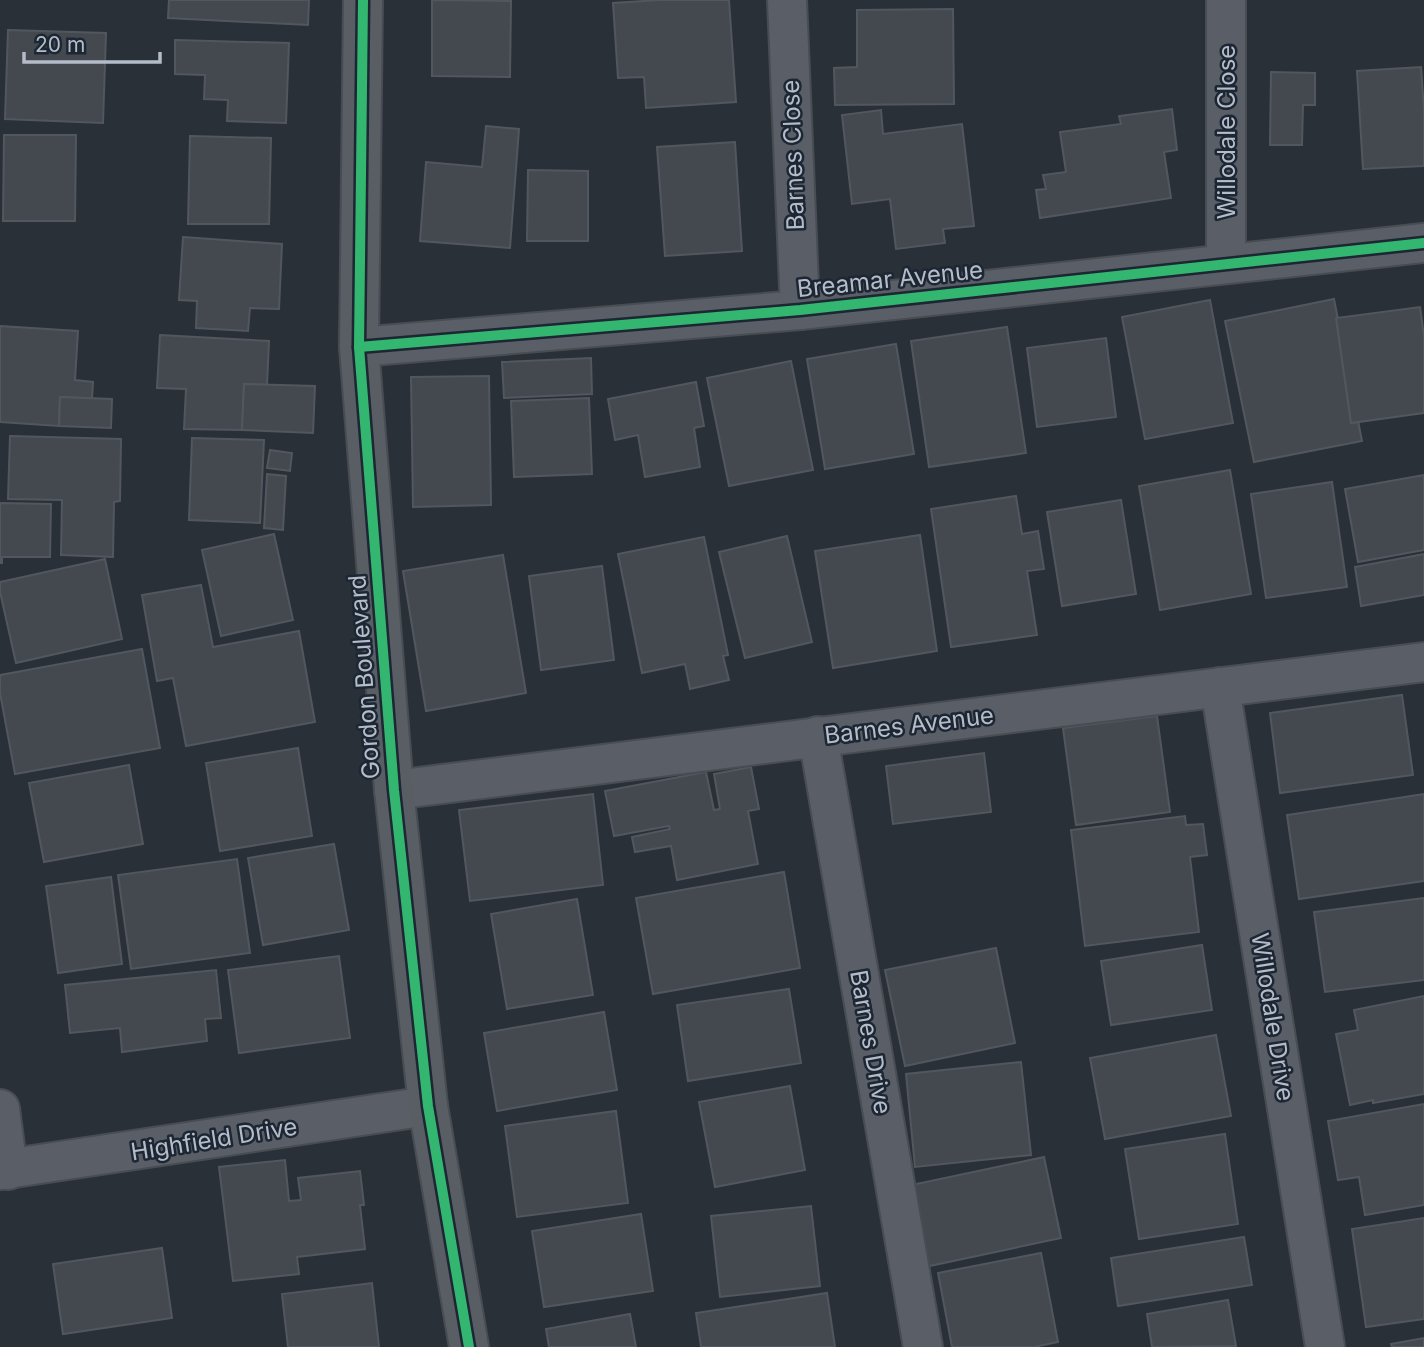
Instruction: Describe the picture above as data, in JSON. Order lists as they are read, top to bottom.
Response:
{
  "streets": {
    "street": [
      "Willodale Close",
      "Barnes Close",
      "Breamar Avenue",
      "Gordon Boulevard",
      "Barnes Avenue",
      "Willodale Drive",
      "Barnes Drive",
      "Highfield Drive"
    ]
  },
  "crossings": [
    ["Willodale Close", "Breamar Avenue"],
    ["Barnes Close", "Breamar Avenue"],
    ["Breamar Avenue", "Gordon Boulevard"],
    ["Gordon Boulevard", "Barnes Avenue"],
    ["Gordon Boulevard", "Highfield Drive"],
    ["Barnes Avenue", "Willodale Drive"],
    ["Barnes Avenue", "Barnes Drive"]
  ],
  "scale_bar": "20 m"
}
